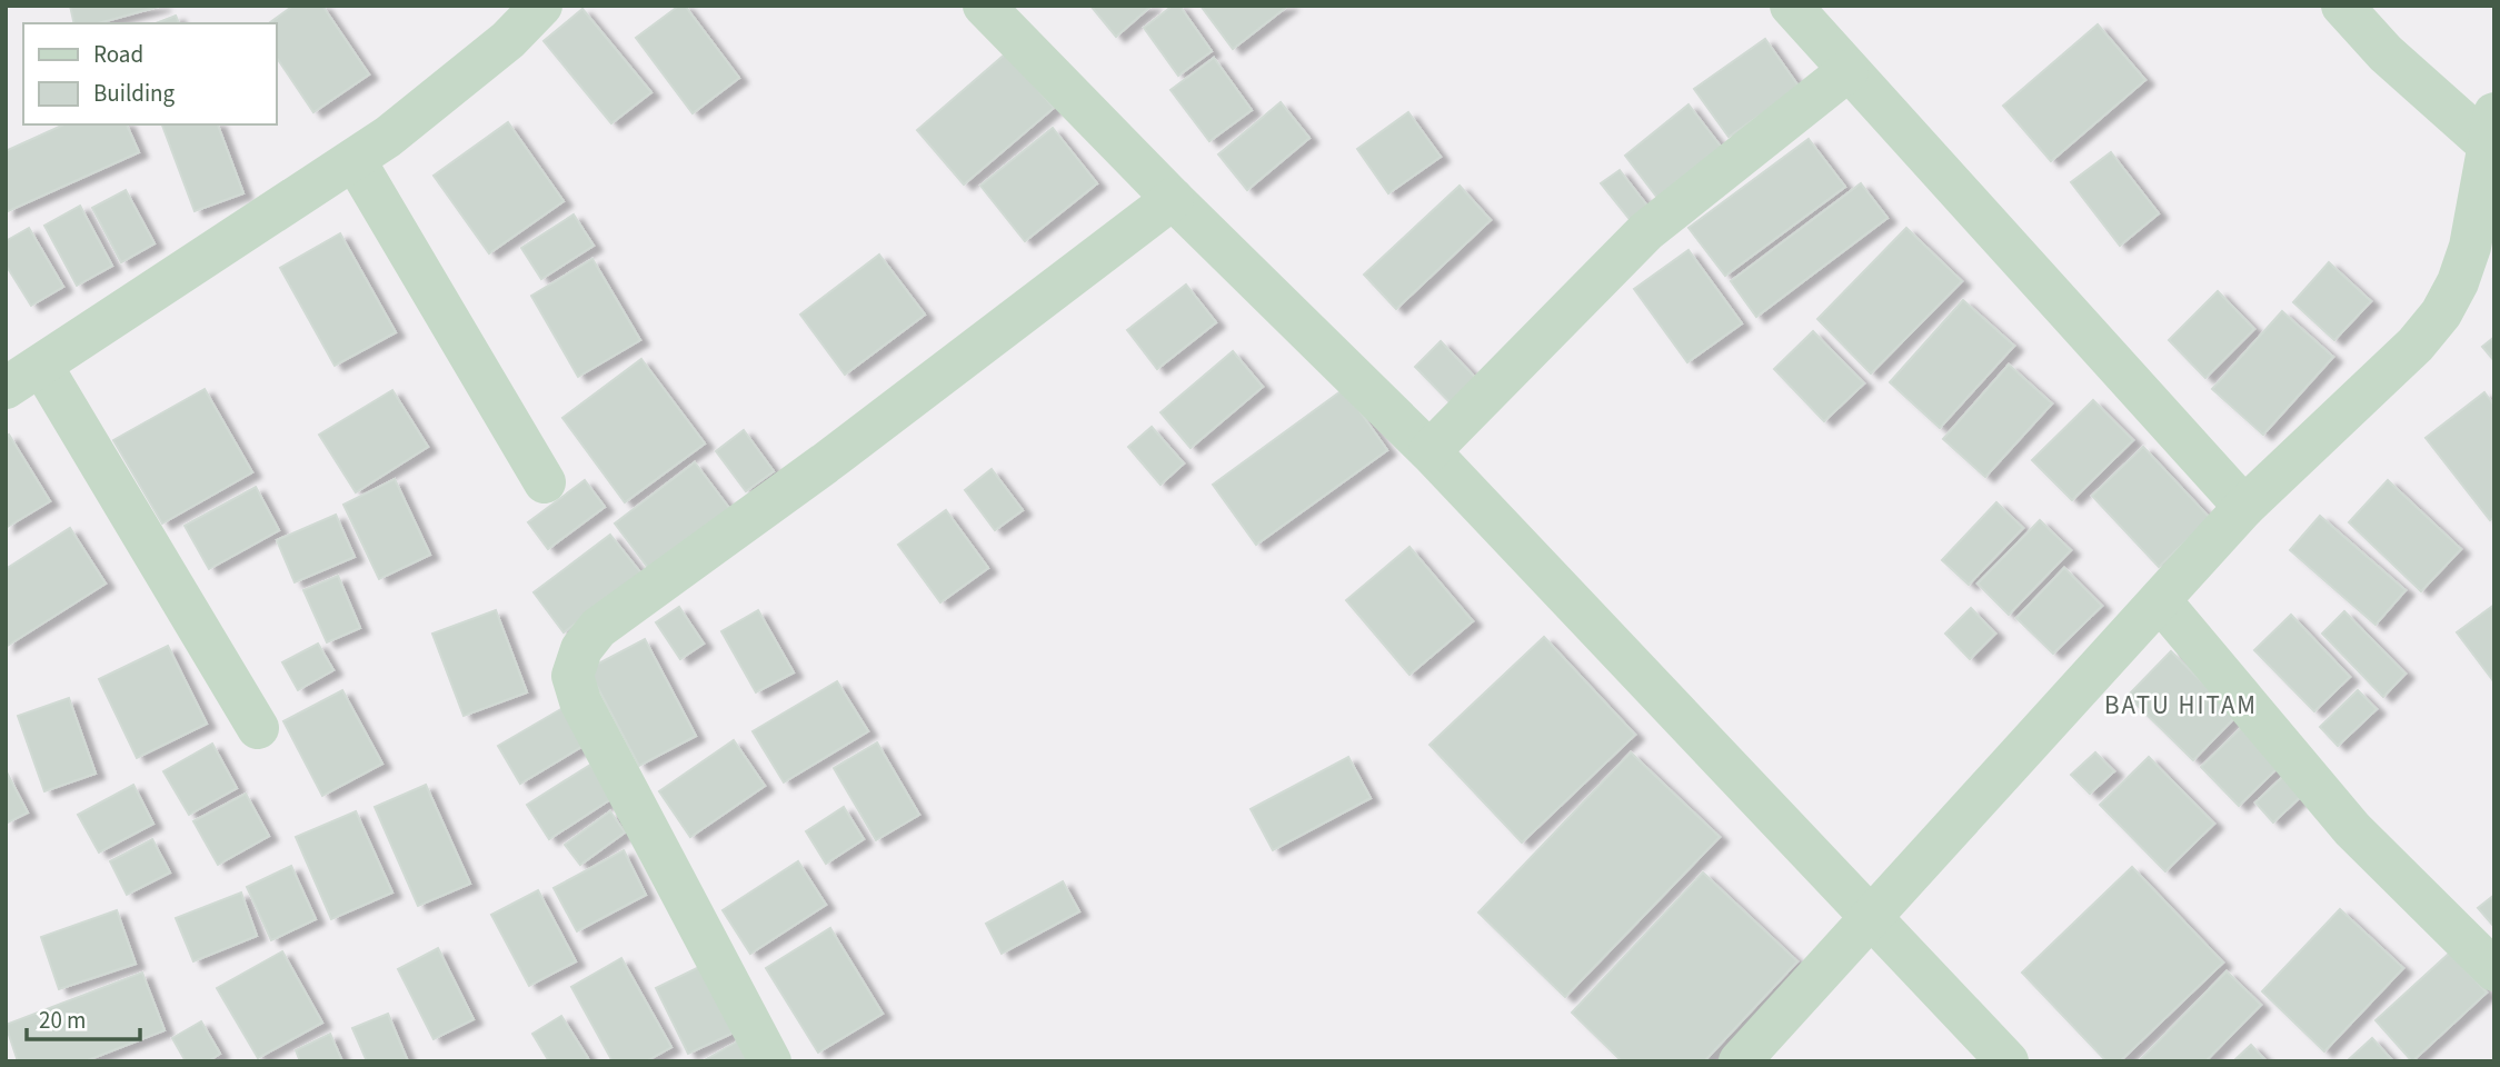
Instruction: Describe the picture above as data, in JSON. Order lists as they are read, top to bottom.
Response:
{
  "districts": ["BATU HITAM"],
  "legend": ["Road", "Building"],
  "scale_bar": "20 m"
}
